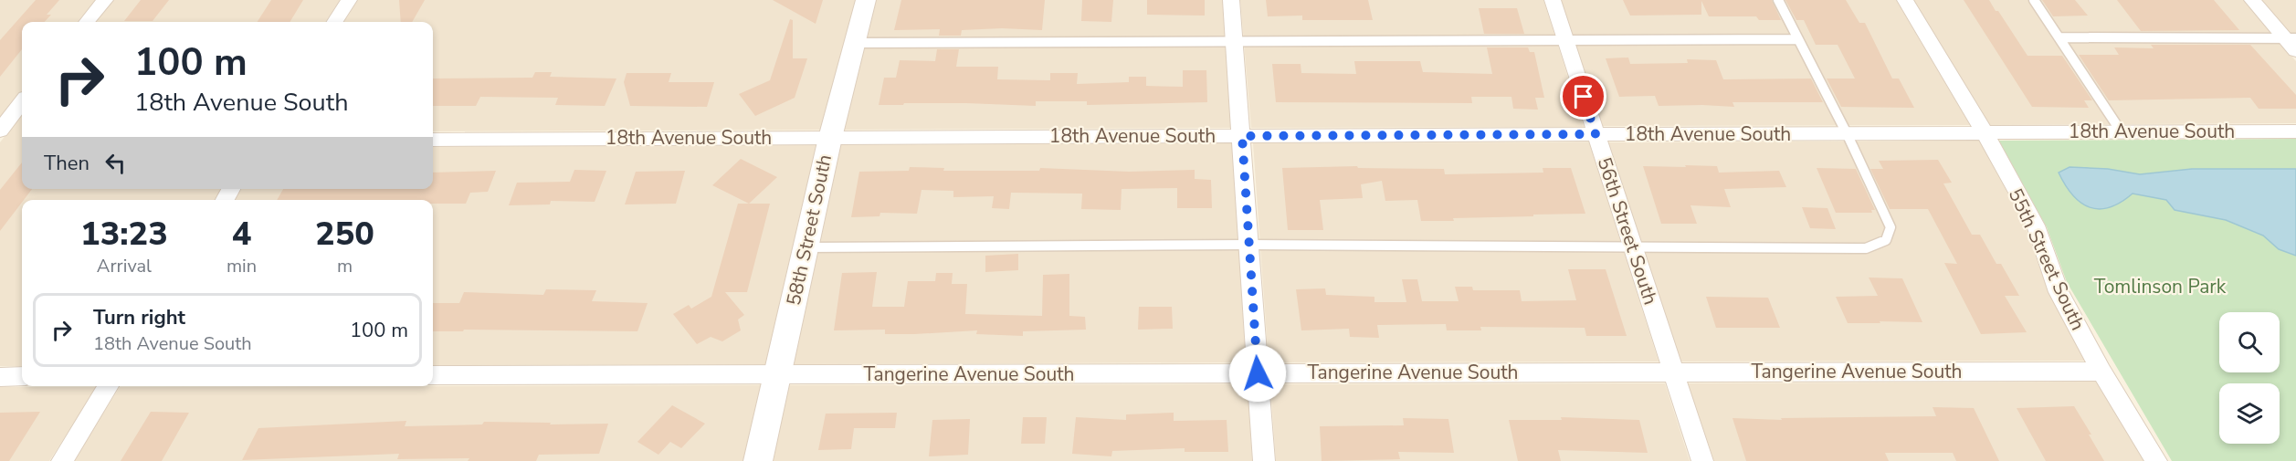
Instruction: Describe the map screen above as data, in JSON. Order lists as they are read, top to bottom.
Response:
{
  "streets": {
    "street": [
      "18th Avenue South",
      "58th Street South",
      "56th Street South",
      "55th Street South",
      "Tangerine Avenue South"
    ]
  },
  "crossings": [
    ["18th Avenue South", "58th Street South"],
    ["18th Avenue South", "56th Street South"],
    ["18th Avenue South", "55th Street South"],
    ["58th Street South", "Tangerine Avenue South"],
    ["56th Street South", "Tangerine Avenue South"],
    ["55th Street South", "Tangerine Avenue South"]
  ],
  "parks": ["Tomlinson Park"],
  "page": {
    "turn": ["100 m", "18th Avenue South"],
    "then": "Then",
    "eta": [
      "13:23",
      "Arrival",
      "4",
      "min",
      "250",
      "m"
    ],
    "list": [
      {
        "name": "Turn right",
        "note": "18th Avenue South",
        "value": "100 m"
      }
    ]
  }
}
